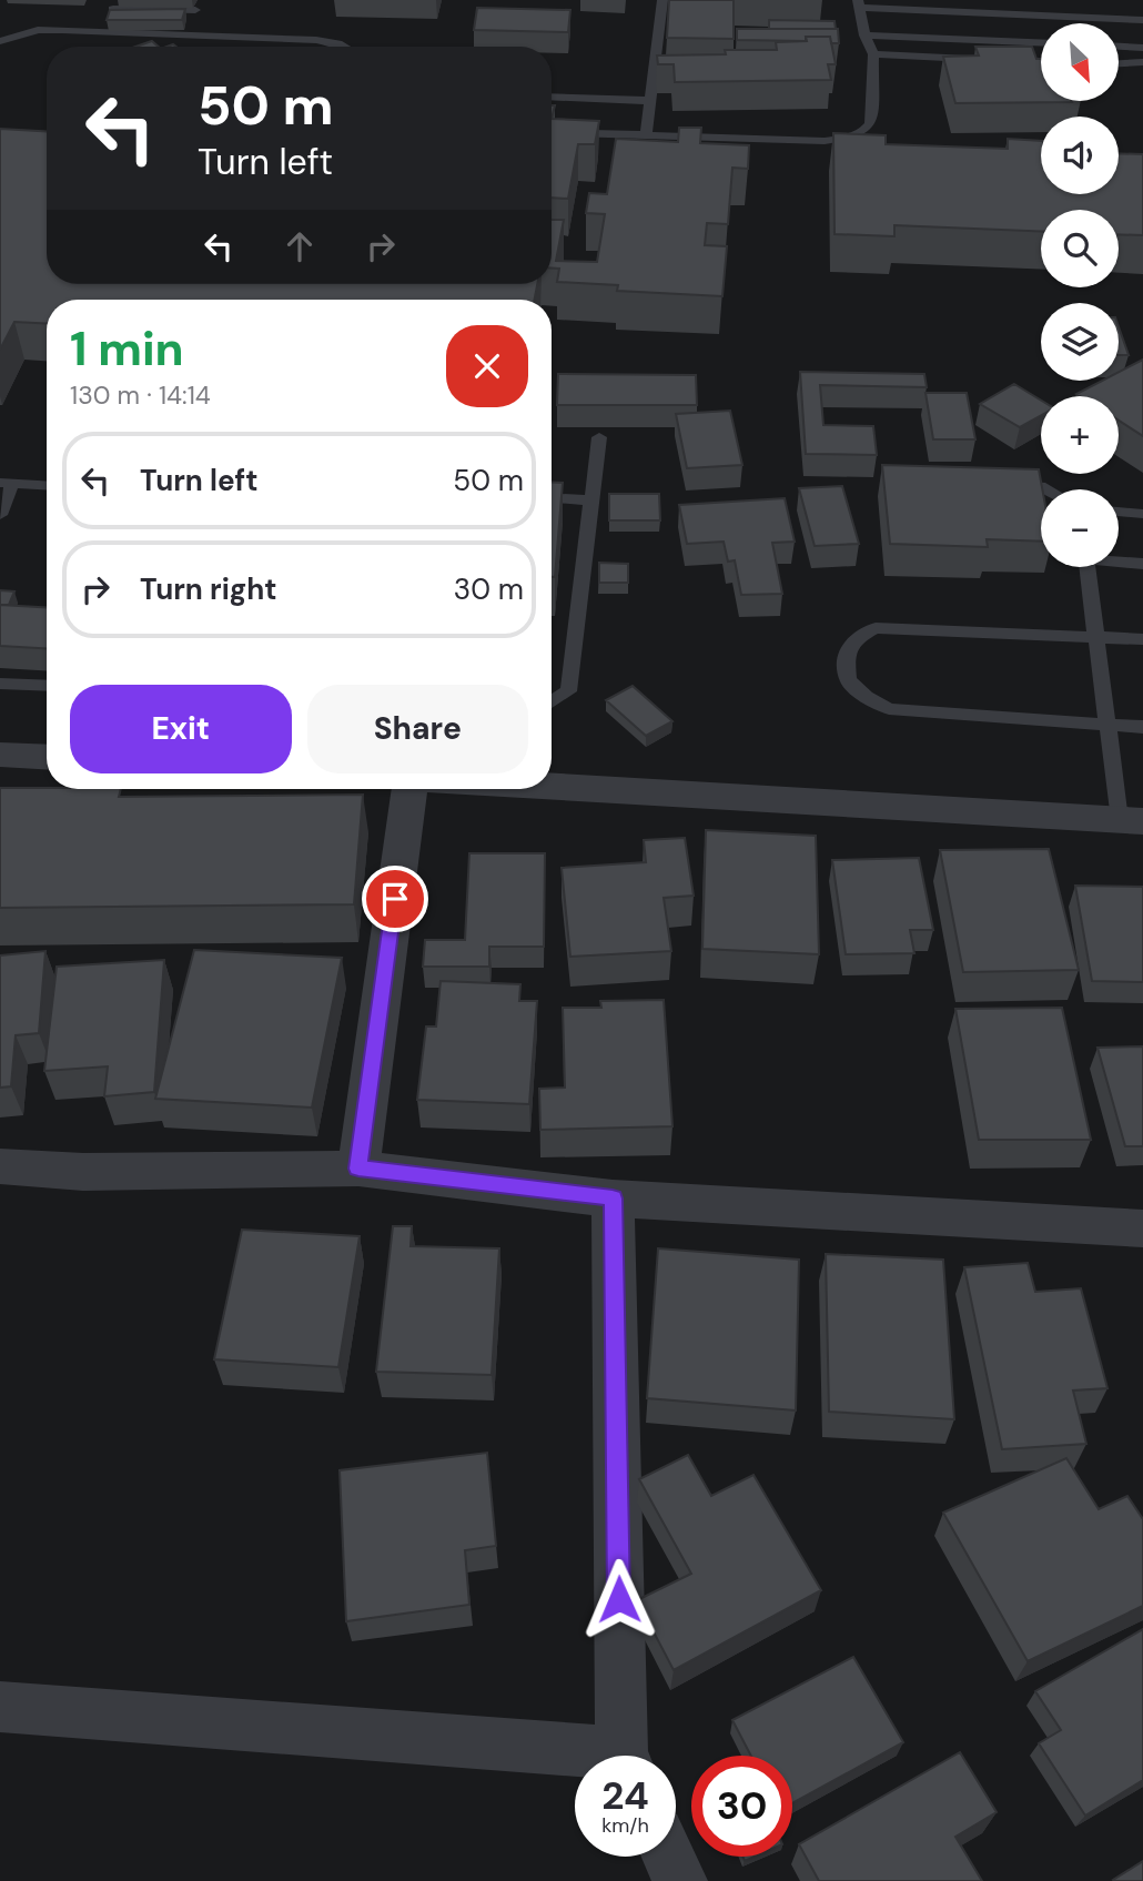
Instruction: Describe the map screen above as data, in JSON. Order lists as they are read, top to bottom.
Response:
{
  "north": "bottom right",
  "page": {
    "map_buttons": ["+", "−"],
    "turn": ["50 m", "Turn left"],
    "heading": ["1 min", "130 m · 14:14"],
    "list": [
      {
        "name": "Turn left",
        "value": "50 m"
      },
      {
        "name": "Turn right",
        "value": "30 m"
      }
    ],
    "buttons": ["Exit", "Share"],
    "speed": "24 km/h",
    "limit": "30"
  }
}
